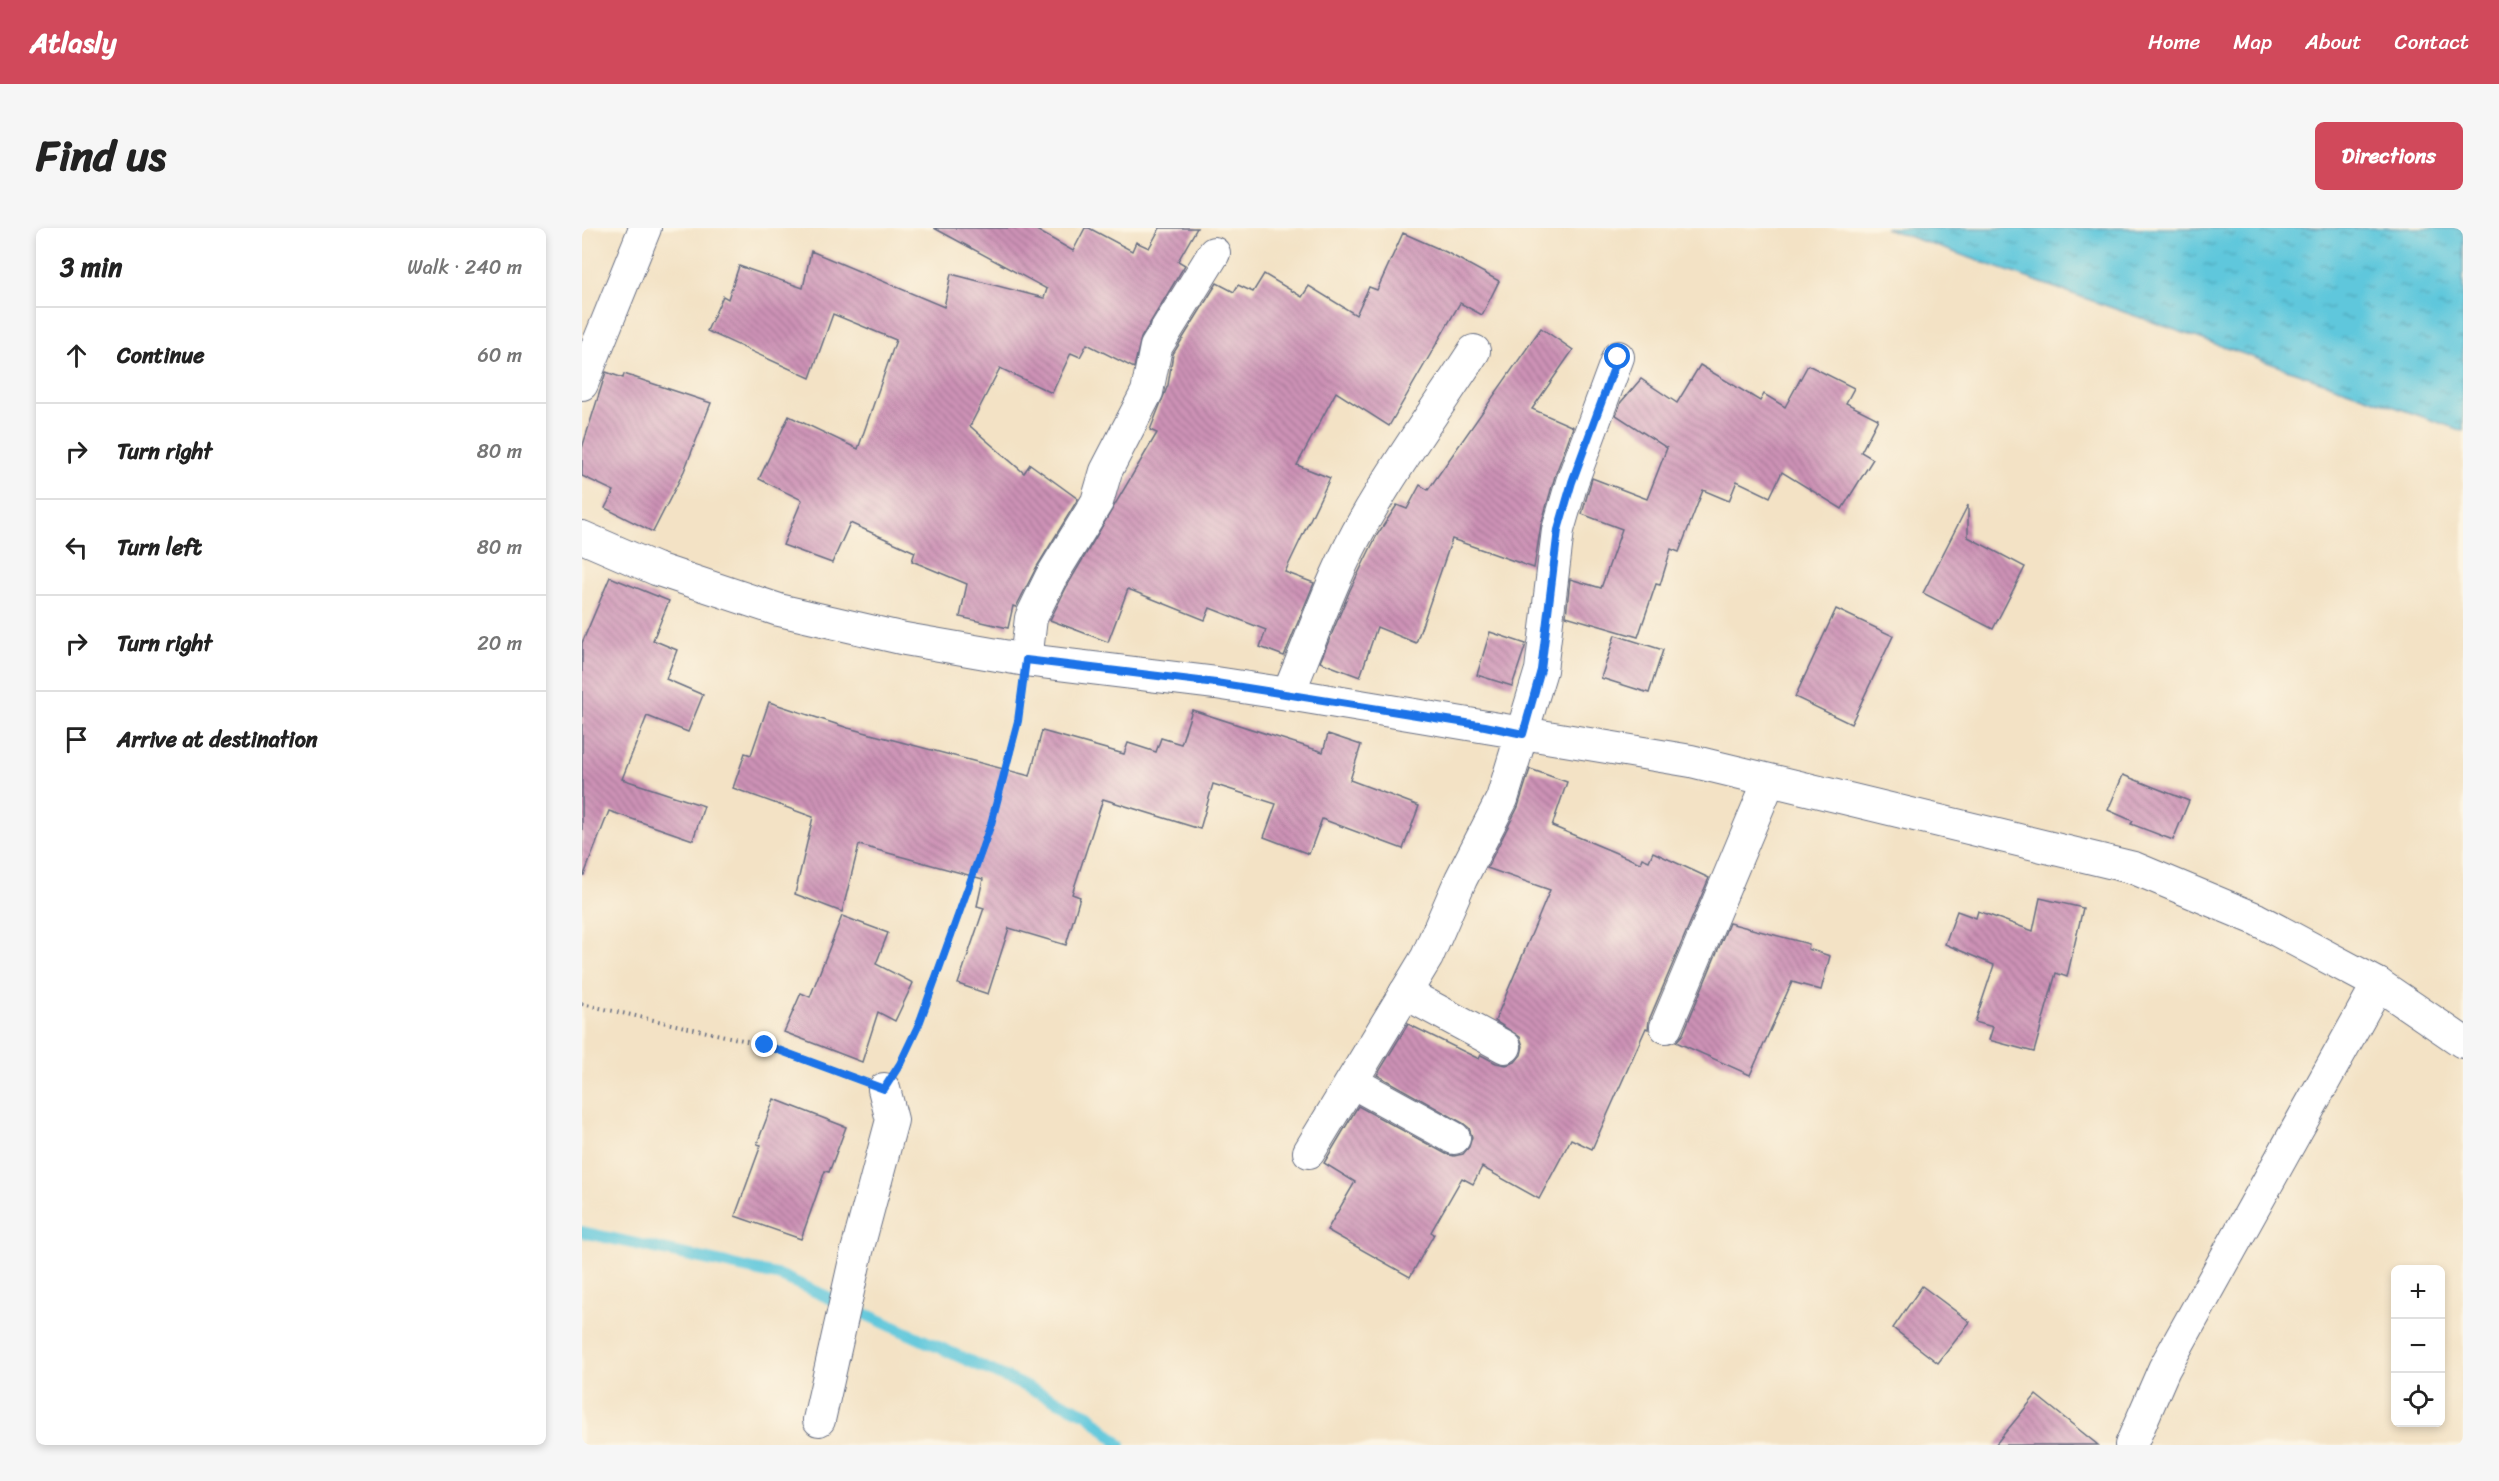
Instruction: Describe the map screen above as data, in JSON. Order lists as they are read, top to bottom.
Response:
{
  "page": {
    "header": "Atlasly",
    "nav": [
      "Home",
      "Map",
      "About",
      "Contact"
    ],
    "title": "Find us",
    "buttons": "Directions",
    "heading": ["3 min", "Walk · 240 m"],
    "list": [
      ["Continue", "60 m"],
      ["Turn right", "80 m"],
      ["Turn left", "80 m"],
      ["Turn right", "20 m"],
      "Arrive at destination"
    ],
    "map_buttons": ["+", "−"]
  }
}
